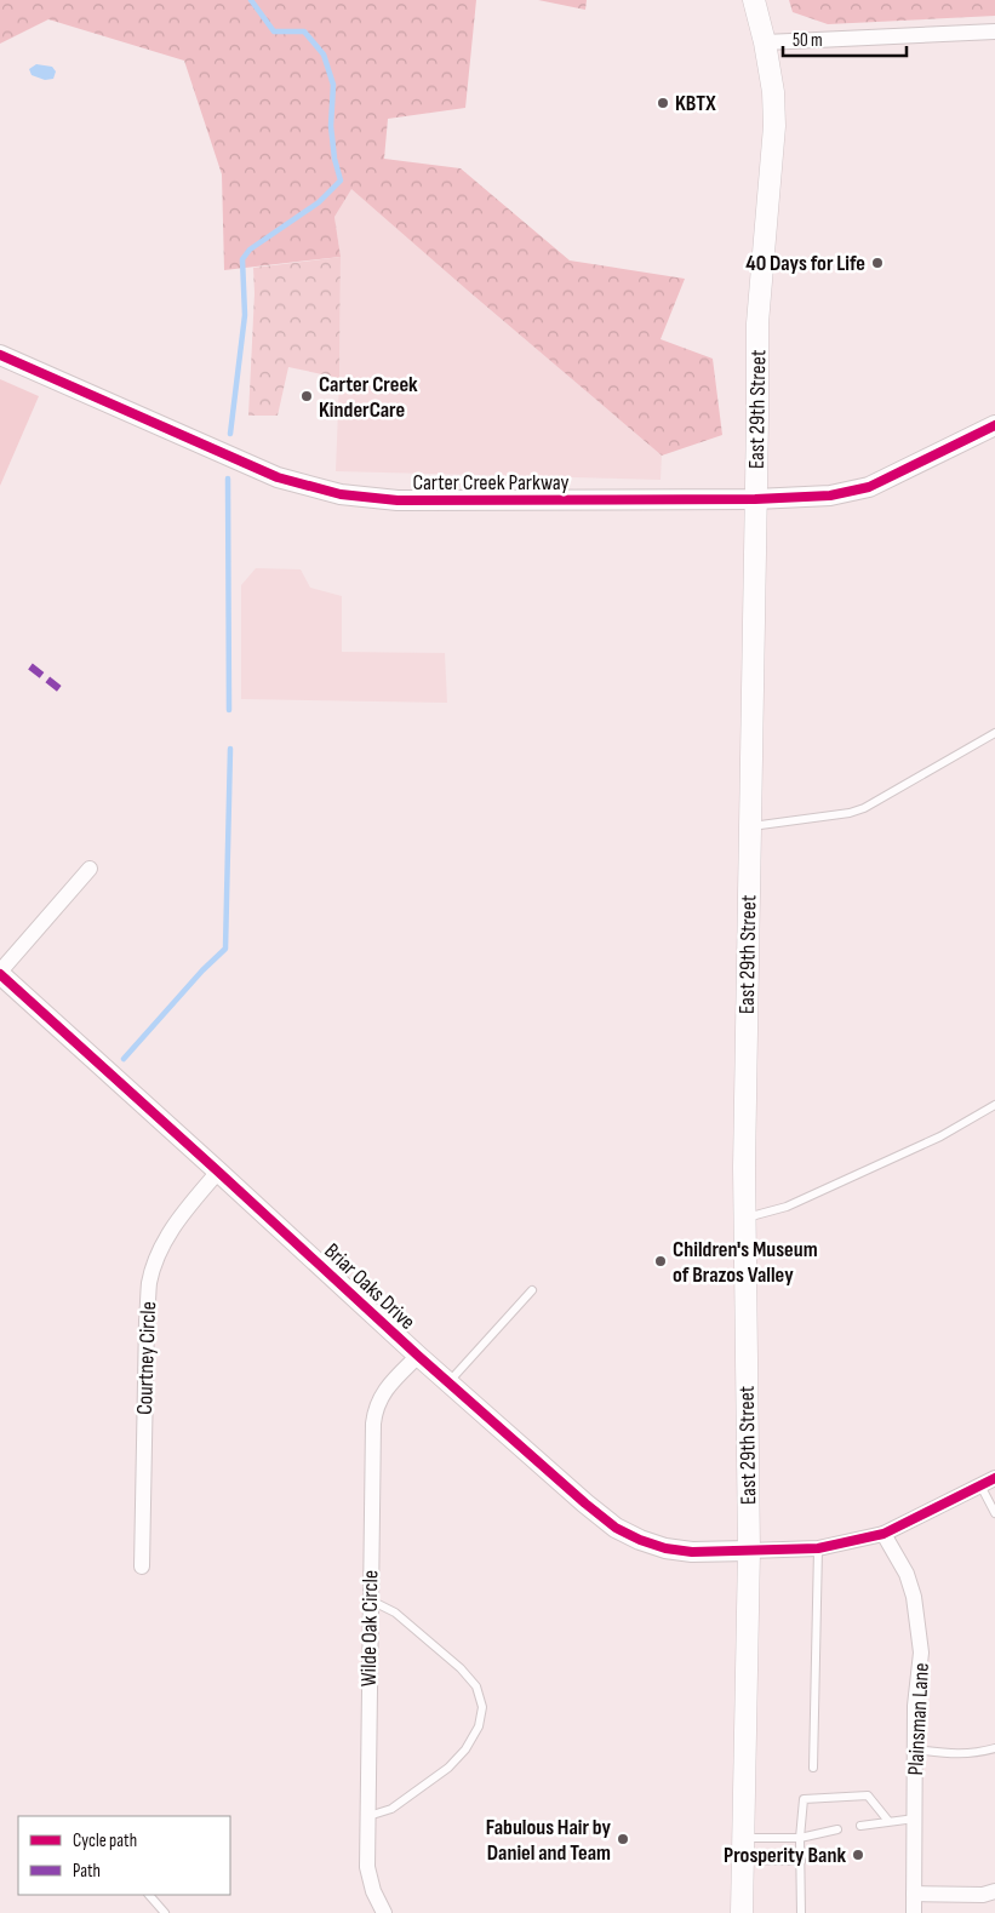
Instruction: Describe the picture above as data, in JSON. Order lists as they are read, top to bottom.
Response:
{
  "streets": {
    "main road": ["East 29th Street"],
    "street": [
      "Carter Creek Parkway",
      "Briar Oaks Drive",
      "Courtney Circle",
      "Wilde Oak Circle",
      "Plainsman Lane"
    ]
  },
  "crossings": [
    ["East 29th Street", "Carter Creek Parkway"],
    ["East 29th Street", "Briar Oaks Drive"],
    ["Briar Oaks Drive", "Courtney Circle"],
    ["Briar Oaks Drive", "Wilde Oak Circle"]
  ],
  "places": [
    "KBTX",
    "40 Days for Life",
    "Carter Creek KinderCare",
    "Children's Museum of Brazos Valley",
    "Fabulous Hair by Daniel and Team",
    "Prosperity Bank"
  ],
  "legend": ["Cycle path", "Path"],
  "scale_bar": "50 m"
}
